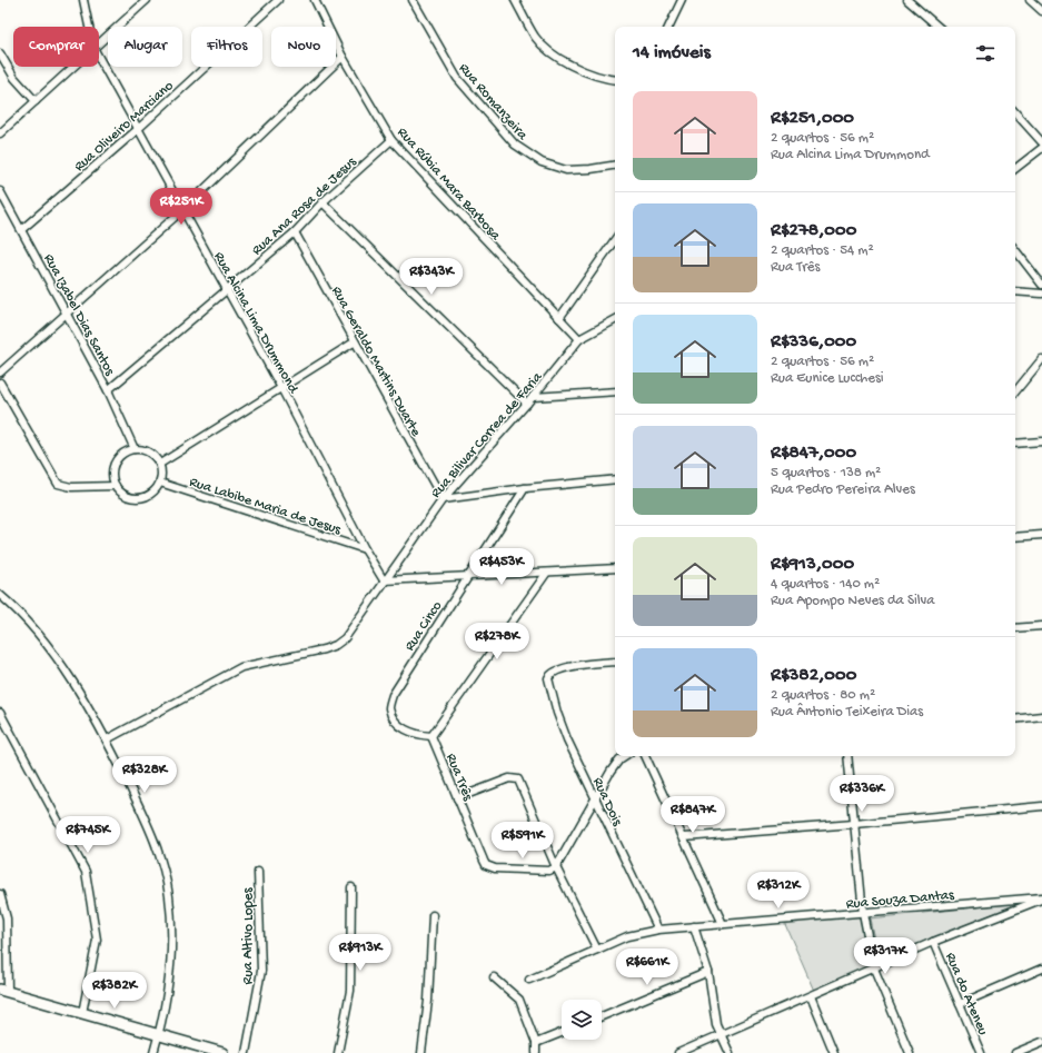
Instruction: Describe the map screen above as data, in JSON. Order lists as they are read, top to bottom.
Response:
{
  "streets": {
    "street": [
      "Rua Romanzeira",
      "Rua Oliveiro Marciano",
      "Rua Rúbia Mara Barbosa",
      "Rua Ana Rosa de Jesus",
      "Rua Izabel Dias Santos",
      "Rua Alcina Lima Drummond",
      "Rua Geraldo Martins Duarte",
      "Rua Bilivar Correa de Faria",
      "Rua Labibe Maria de Jesus",
      "Rua Cinco",
      "Rua Três",
      "Rua Dois",
      "Rua Souza Dantas",
      "Rua Altivo Lopes",
      "Rua do Ateneu"
    ]
  },
  "crossings": [
    ["Rua Oliveiro Marciano", "Rua Izabel Dias Santos"],
    ["Rua Oliveiro Marciano", "Rua Alcina Lima Drummond"],
    ["Rua Rúbia Mara Barbosa", "Rua Ana Rosa de Jesus"],
    ["Rua Rúbia Mara Barbosa", "Rua Bilivar Correa de Faria"],
    ["Rua Ana Rosa de Jesus", "Rua Izabel Dias Santos"],
    ["Rua Ana Rosa de Jesus", "Rua Alcina Lima Drummond"],
    ["Rua Ana Rosa de Jesus", "Rua Geraldo Martins Duarte"],
    ["Rua Izabel Dias Santos", "Rua Labibe Maria de Jesus"],
    ["Rua Alcina Lima Drummond", "Rua Bilivar Correa de Faria"],
    ["Rua Alcina Lima Drummond", "Rua Labibe Maria de Jesus"],
    ["Rua Geraldo Martins Duarte", "Rua Bilivar Correa de Faria"],
    ["Rua Cinco", "Rua Três"],
    ["Rua Dois", "Rua Souza Dantas"]
  ],
  "page": {
    "chip": [
      "Comprar",
      "Alugar",
      "Filtros",
      "Novo"
    ],
    "heading": "14 imóveis",
    "list": [
      {
        "name": "R$251,000",
        "note": "2 quartos · 56 m² · Rua Alcina Lima Drummond"
      },
      {
        "name": "R$278,000",
        "note": "2 quartos · 54 m² · Rua Três"
      },
      {
        "name": "R$336,000",
        "note": "2 quartos · 56 m² · Rua Eunice Lucchesi"
      },
      {
        "name": "R$847,000",
        "note": "5 quartos · 138 m² · Rua Pedro Pereira Alves"
      },
      {
        "name": "R$913,000",
        "note": "4 quartos · 140 m² · Rua Apompo Neves da Silva"
      },
      {
        "name": "R$382,000",
        "note": "2 quartos · 80 m² · Rua Ântonio Teixeira Dias"
      }
    ],
    "price": [
      "R$251K",
      "R$343K",
      "R$453K",
      "R$278K",
      "R$328K",
      "R$336K",
      "R$847K",
      "R$745K",
      "R$591K",
      "R$312K",
      "R$913K",
      "R$317K",
      "R$661K",
      "R$382K"
    ]
  }
}
